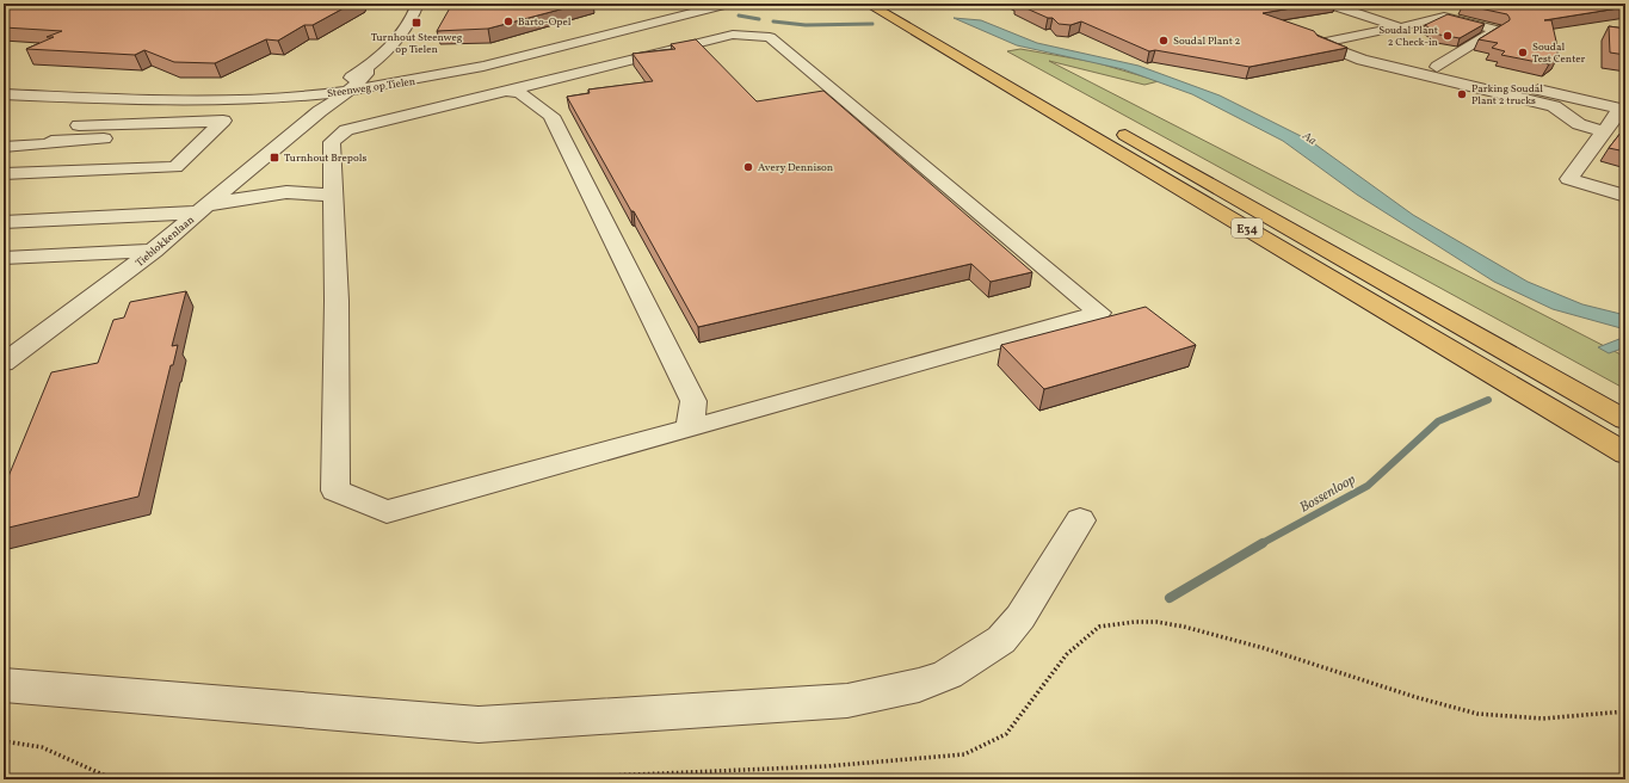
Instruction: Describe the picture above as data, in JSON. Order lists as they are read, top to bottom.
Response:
{
  "streets": {
    "highway": ["E34"],
    "street": ["Steenweg op Tielen", "Tieblokkenlaan"]
  },
  "crossings": [
    ["Steenweg op Tielen", "Tieblokkenlaan"]
  ],
  "water": ["Aa", "Bossenloop"],
  "places": {
    "other": [
      "Barto-Opel",
      "Soudal Plant 2 Check-in",
      "Soudal Plant 2",
      "Soudal Test Center",
      "Parking Soudal Plant 2 trucks",
      "Avery Dennison"
    ],
    "transit": ["Turnhout Steenweg op Tielen", "Turnhout Brepols"]
  }
}
